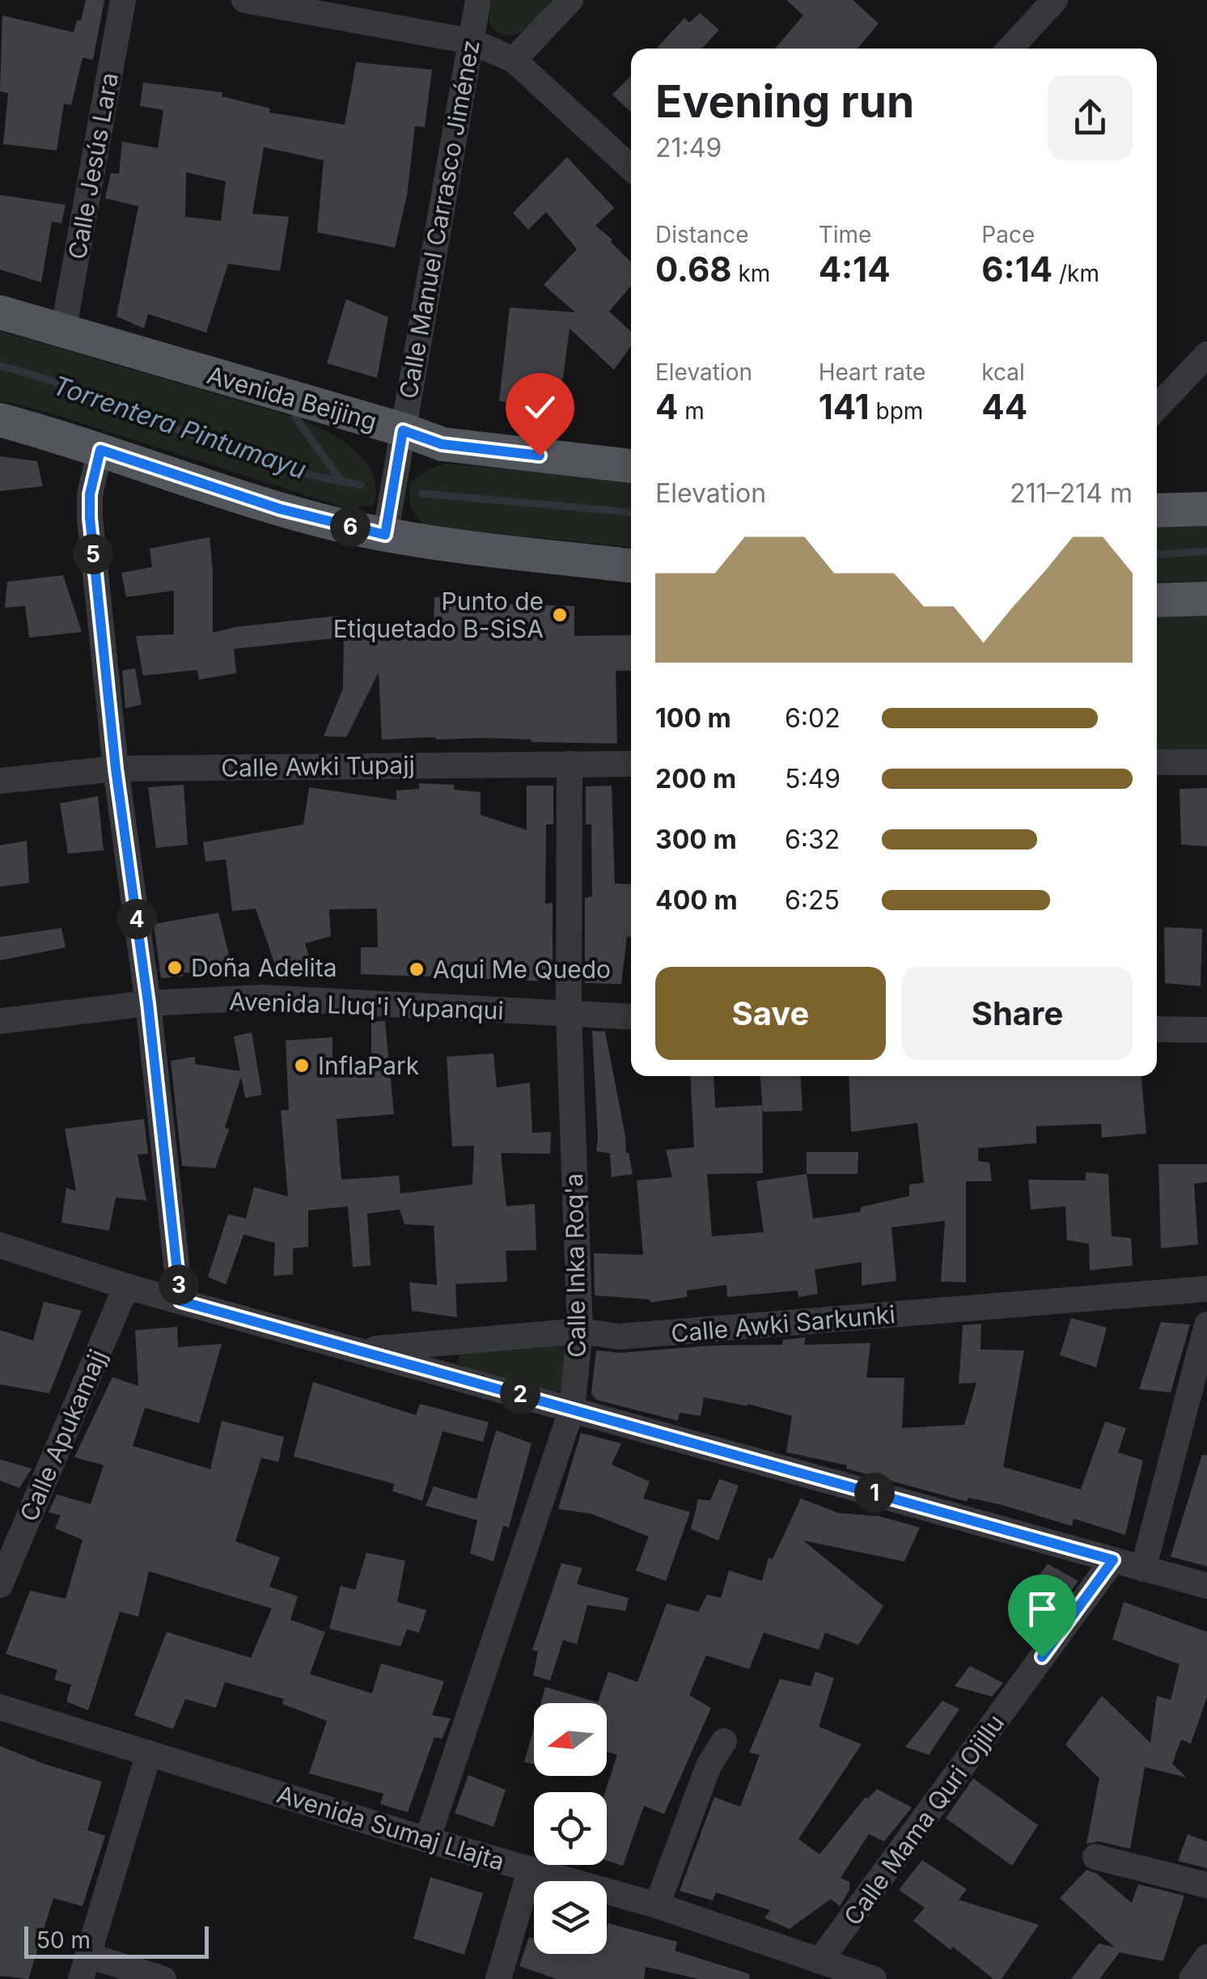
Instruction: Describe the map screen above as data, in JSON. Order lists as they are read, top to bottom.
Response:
{
  "streets": {
    "main road": ["Avenida Beijing"],
    "street": [
      "Calle Jesús Lara",
      "Calle Manuel Carrasco Jiménez",
      "Calle Awki Tupajj",
      "Avenida Lluq'i Yupanqui",
      "Calle Inka Roq'a",
      "Calle Awki Sarkunki",
      "Calle Apukamajj",
      "Calle Mama Quri Ojjllu",
      "Avenida Sumaj Llajta"
    ]
  },
  "crossings": [
    ["Calle Jesús Lara", "Avenida Beijing"],
    ["Calle Manuel Carrasco Jiménez", "Avenida Beijing"],
    ["Calle Awki Tupajj", "Calle Inka Roq'a"],
    ["Avenida Lluq'i Yupanqui", "Calle Inka Roq'a"],
    ["Calle Inka Roq'a", "Calle Awki Sarkunki"],
    ["Calle Inka Roq'a", "Avenida Sumaj Llajta"],
    ["Calle Mama Quri Ojjllu", "Avenida Sumaj Llajta"]
  ],
  "water": ["Torrentera Pintumayu"],
  "places": [
    "Punto de Etiquetado B-SiSA",
    "Doña Adelita",
    "Aqui Me Quedo",
    "InflaPark"
  ],
  "scale_bar": "50 m",
  "north": "left",
  "page": {
    "heading": ["Evening run", "21:49"],
    "stats": [
      ["Distance", "0.68 km"],
      ["Time", "4:14"],
      ["Pace", "6:14 /km"],
      ["Elevation", "4 m"],
      ["Heart rate", "141 bpm"],
      ["kcal", "44"]
    ],
    "chart": ["Elevation", "211–214 m"],
    "pins": [
      "6",
      "5",
      "4",
      "3",
      "2",
      "1"
    ],
    "list": [
      {
        "name": "100 m",
        "note": "6:02"
      },
      {
        "name": "200 m",
        "note": "5:49"
      },
      {
        "name": "300 m",
        "note": "6:32"
      },
      {
        "name": "400 m",
        "note": "6:25"
      }
    ],
    "buttons": ["Save", "Share"],
    "scale": "50 m"
  }
}
